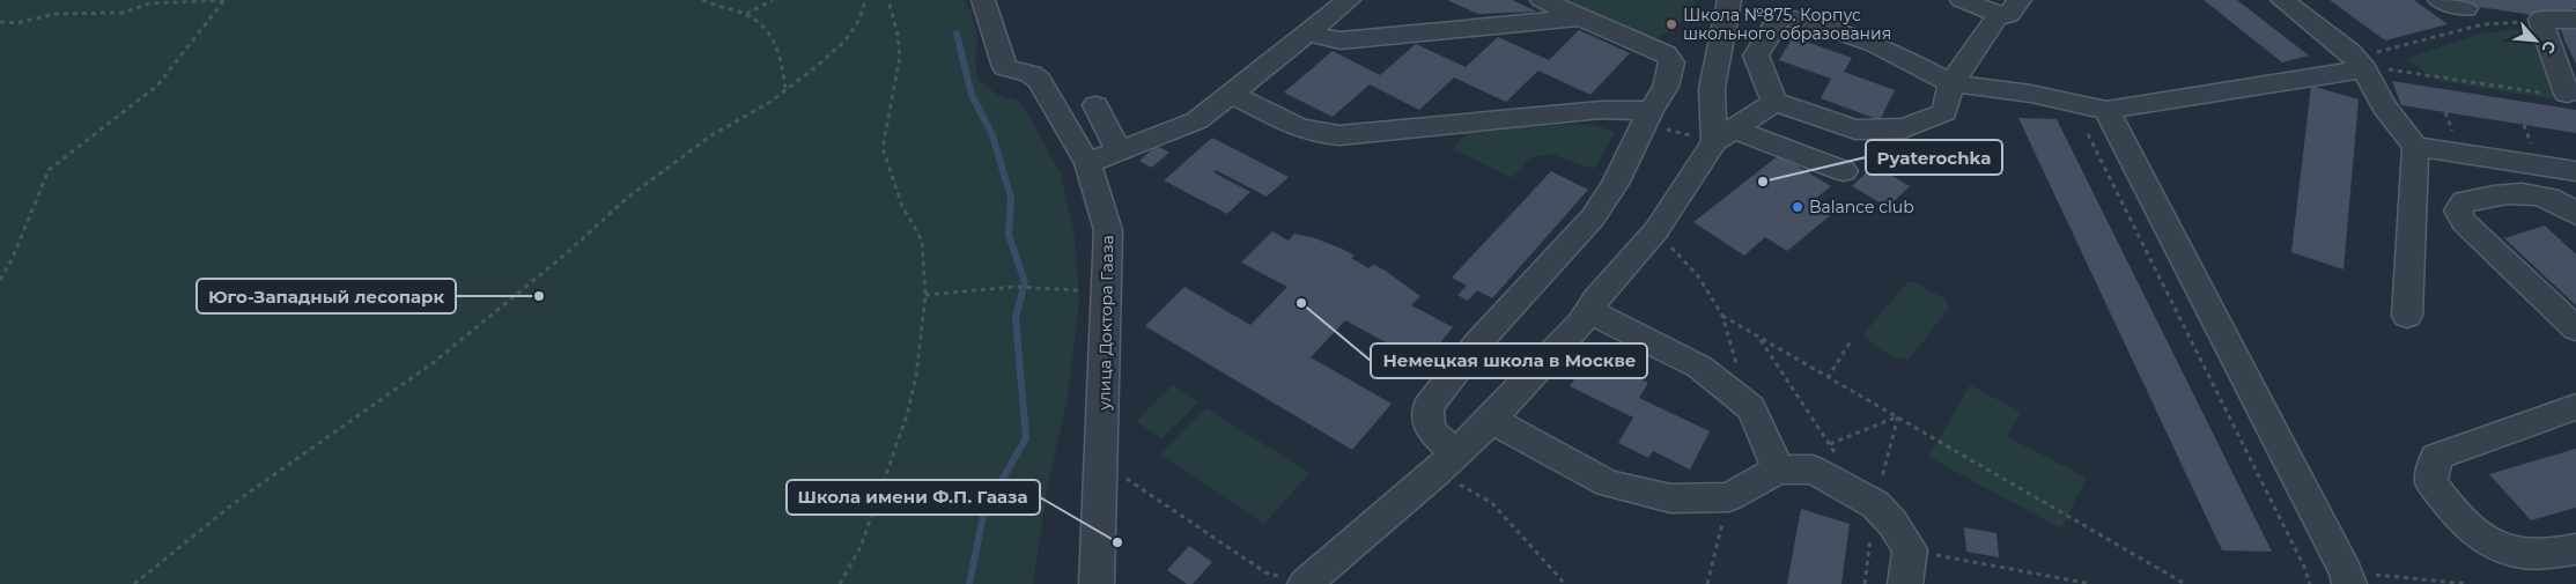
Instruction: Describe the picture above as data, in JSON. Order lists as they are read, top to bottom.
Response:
{
  "streets": {
    "street": ["улица Доктора Гааза"]
  },
  "places": [
    "Школа №875. Корпус школьного образования",
    "Pyaterochka",
    "Balance club",
    "Юго-Западный лесопарк",
    "Немецкая школа в Москве",
    "Школа имени Ф.П. Гааза"
  ],
  "north": "bottom right"
}
